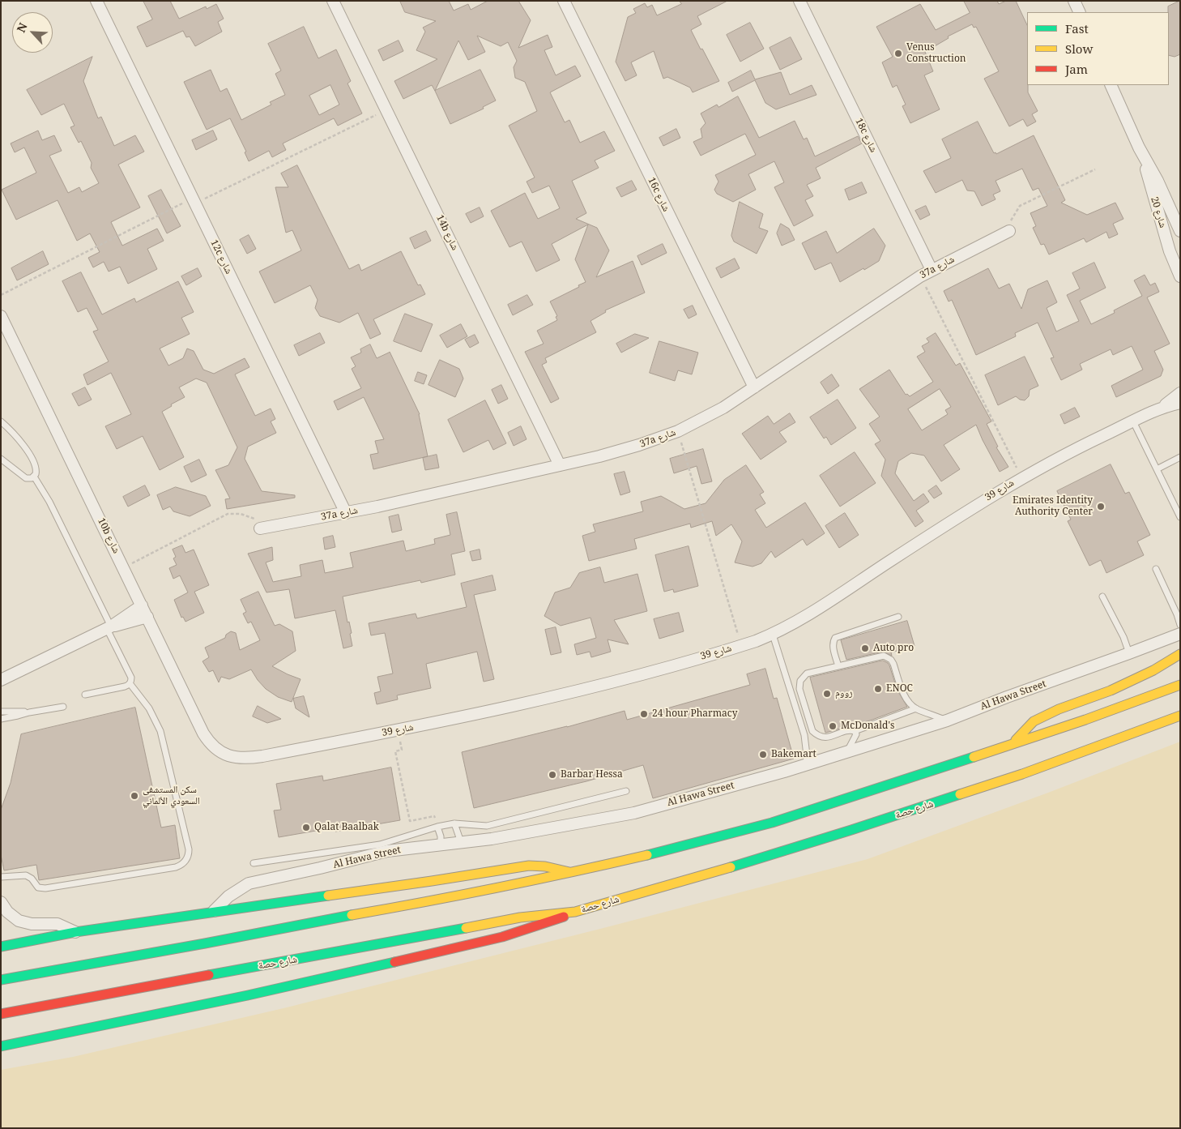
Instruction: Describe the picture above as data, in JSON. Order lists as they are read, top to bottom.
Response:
{
  "streets": {
    "main road": ["شارع حصة"],
    "street": [
      "18c شارع",
      "16c شارع",
      "شارع 20",
      "14b شارع",
      "12c شارع",
      "37a شارع",
      "شارع 39",
      "10b شارع",
      "Al Hawa Street"
    ]
  },
  "crossings": [
    ["18c شارع", "37a شارع"],
    ["16c شارع", "37a شارع"],
    ["14b شارع", "37a شارع"],
    ["12c شارع", "37a شارع"],
    ["شارع 39", "10b شارع"]
  ],
  "places": [
    "Venus Construction",
    "Emirates Identity Authority Center",
    "Auto pro",
    "ENOC",
    "زووم",
    "24 hour Pharmacy",
    "McDonald's",
    "Bakemart",
    "Barbar Hessa",
    "سكن المستشفى السعودي الألماني",
    "Qalat Baalbak"
  ],
  "legend": ["Fast", "Slow", "Jam"],
  "north": "top left"
}
